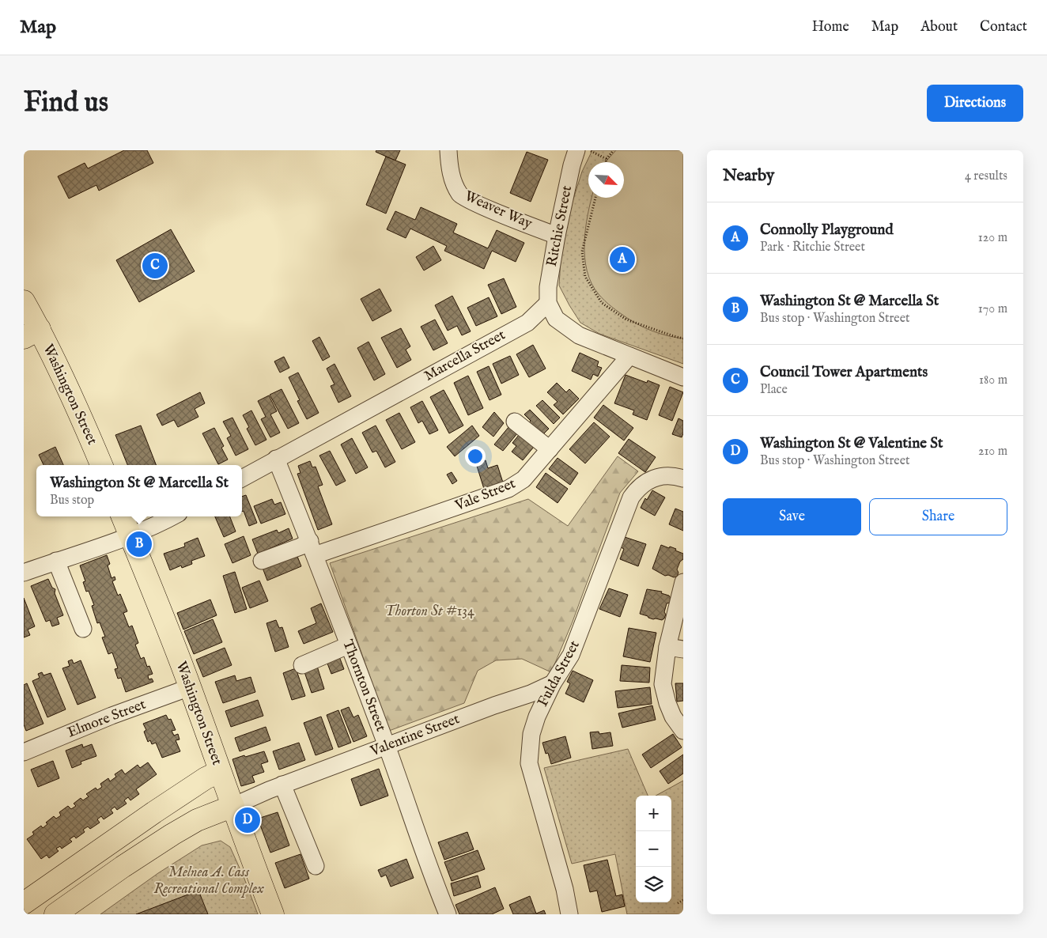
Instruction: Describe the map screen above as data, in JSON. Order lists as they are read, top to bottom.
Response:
{
  "streets": {
    "main road": ["Washington Street"],
    "street": [
      "Weaver Way",
      "Ritchie Street",
      "Marcella Street",
      "Vale Street",
      "Fulda Street",
      "Thornton Street",
      "Elmore Street",
      "Valentine Street"
    ]
  },
  "crossings": [
    ["Weaver Way", "Ritchie Street"],
    ["Ritchie Street", "Marcella Street"],
    ["Marcella Street", "Thornton Street"],
    ["Washington Street", "Elmore Street"],
    ["Washington Street", "Valentine Street"],
    ["Vale Street", "Thornton Street"],
    ["Fulda Street", "Valentine Street"],
    ["Thornton Street", "Valentine Street"]
  ],
  "parks": ["Thorton St #134", "Melnea A. Cass Recreational Complex"],
  "north": "bottom right",
  "page": {
    "header": "Map",
    "nav": [
      "Home",
      "Map",
      "About",
      "Contact"
    ],
    "buttons": [
      "Directions",
      ["Save", "Share"]
    ],
    "title": "Find us",
    "heading": ["Nearby", "4 results"],
    "list": [
      {
        "mark": "A",
        "name": "Connolly Playground",
        "note": "Park · Ritchie Street",
        "value": "120 m"
      },
      {
        "mark": "B",
        "name": "Washington St @ Marcella St",
        "note": "Bus stop · Washington Street",
        "value": "170 m"
      },
      {
        "mark": "C",
        "name": "Council Tower Apartments",
        "note": "Place",
        "value": "180 m"
      },
      {
        "mark": "D",
        "name": "Washington St @ Valentine St",
        "note": "Bus stop · Washington Street",
        "value": "210 m"
      }
    ],
    "pins": [
      "A",
      "C",
      "B",
      "D"
    ],
    "popup": ["Washington St @ Marcella St", "Bus stop"],
    "map_buttons": ["+", "−"]
  }
}
